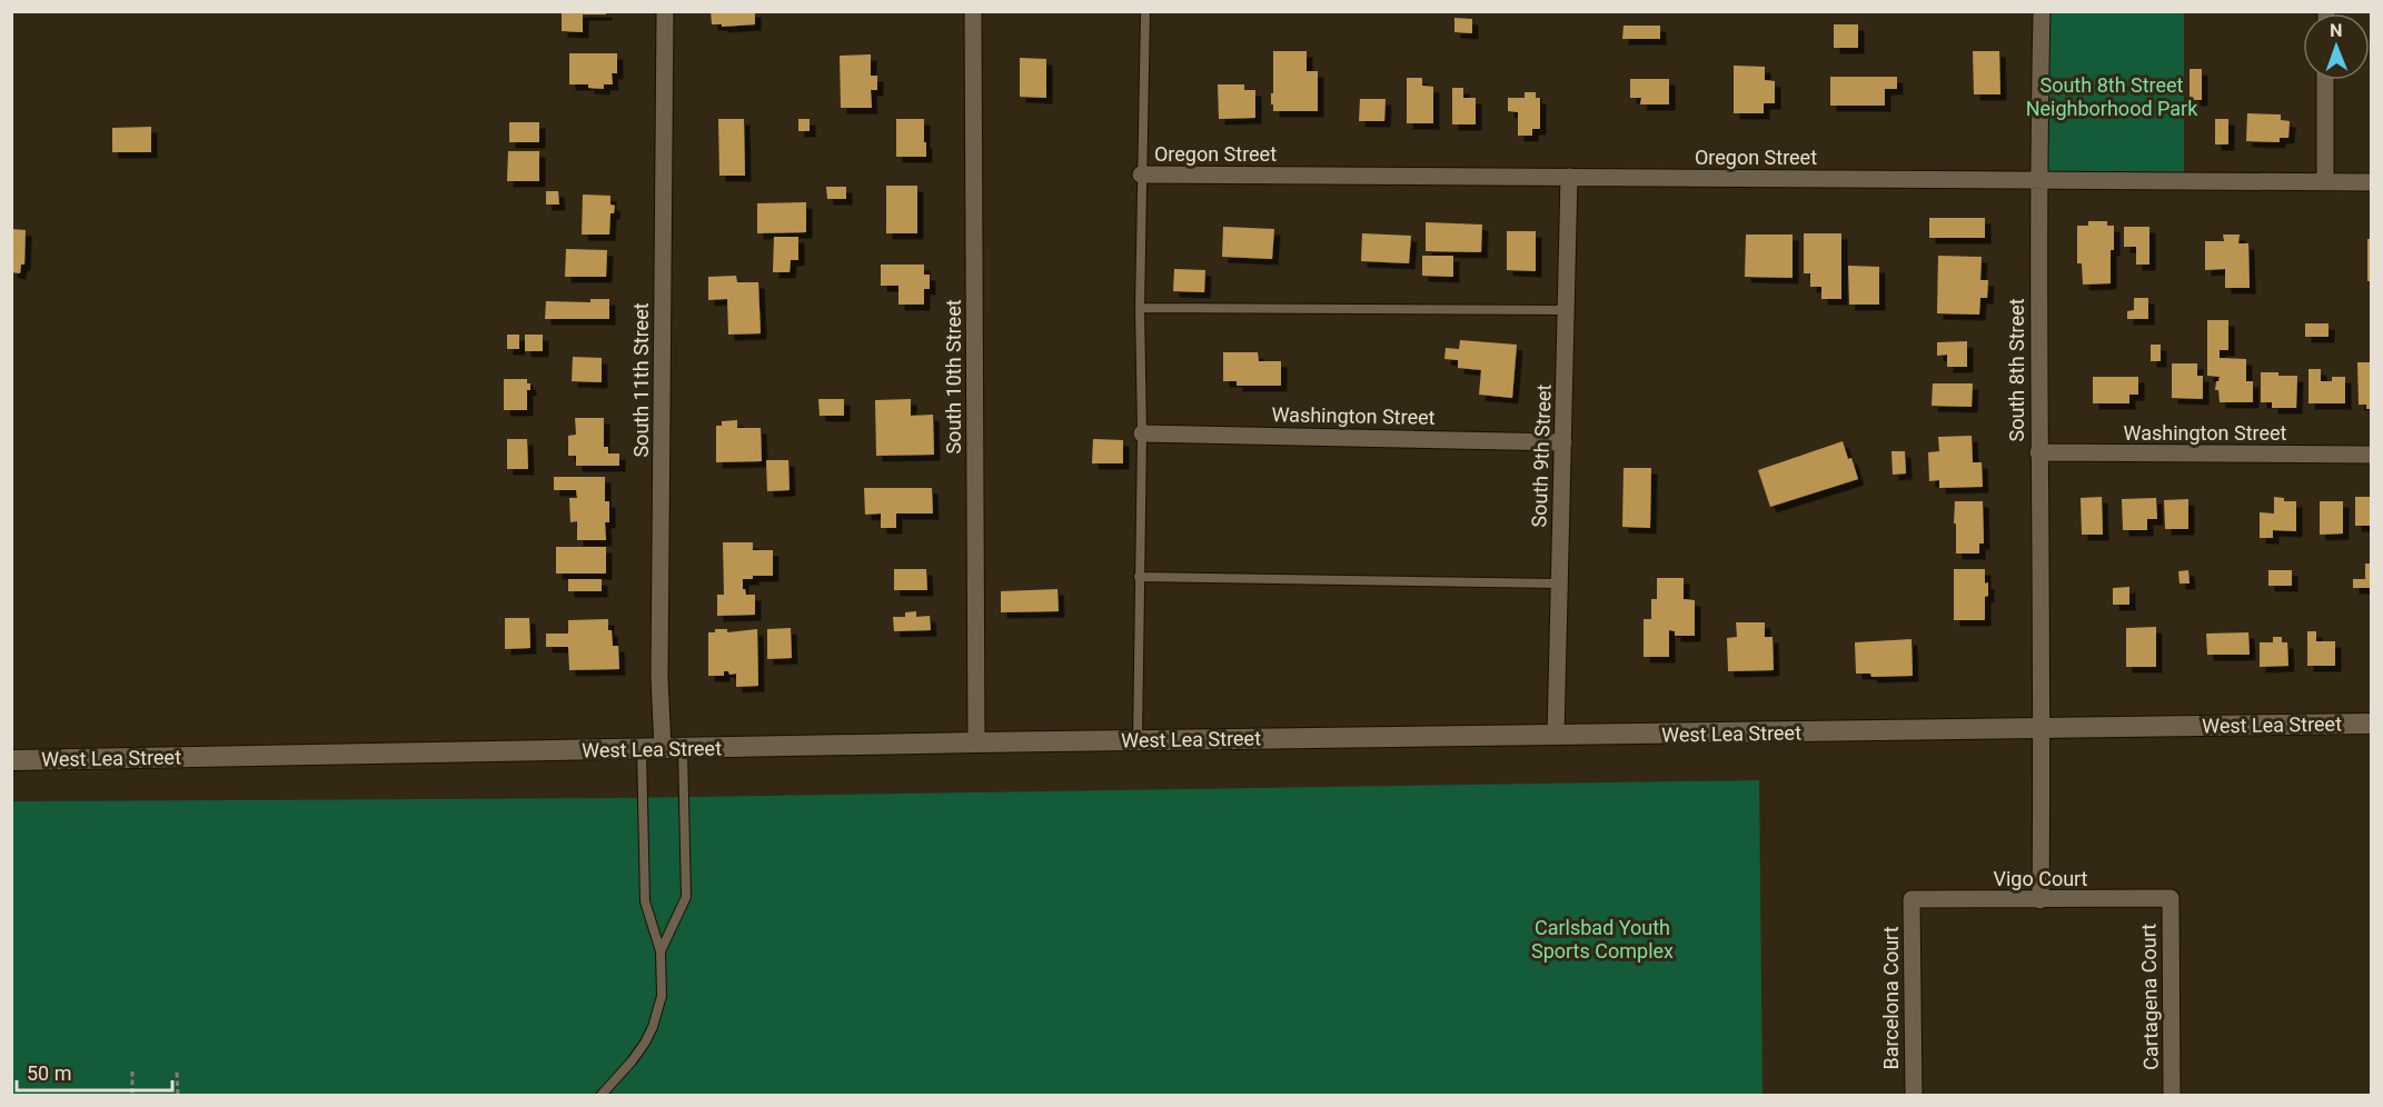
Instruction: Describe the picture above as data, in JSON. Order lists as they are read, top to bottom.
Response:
{
  "streets": {
    "main road": ["West Lea Street"],
    "street": [
      "Oregon Street",
      "South 8th Street",
      "South 10th Street",
      "South 11th Street",
      "Washington Street",
      "South 9th Street",
      "Vigo Court",
      "Cartagena Court",
      "Barcelona Court"
    ]
  },
  "crossings": [
    ["Oregon Street", "South 8th Street"],
    ["Oregon Street", "South 9th Street"],
    ["South 8th Street", "Washington Street"],
    ["South 8th Street", "West Lea Street"],
    ["South 8th Street", "Vigo Court"],
    ["South 10th Street", "West Lea Street"],
    ["South 11th Street", "West Lea Street"],
    ["Washington Street", "South 9th Street"],
    ["South 9th Street", "West Lea Street"],
    ["Vigo Court", "Cartagena Court"],
    ["Vigo Court", "Barcelona Court"]
  ],
  "parks": ["South 8th Street Neighborhood Park", "Carlsbad Youth Sports Complex"],
  "scale_bar": "50 m",
  "north": "top"
}
